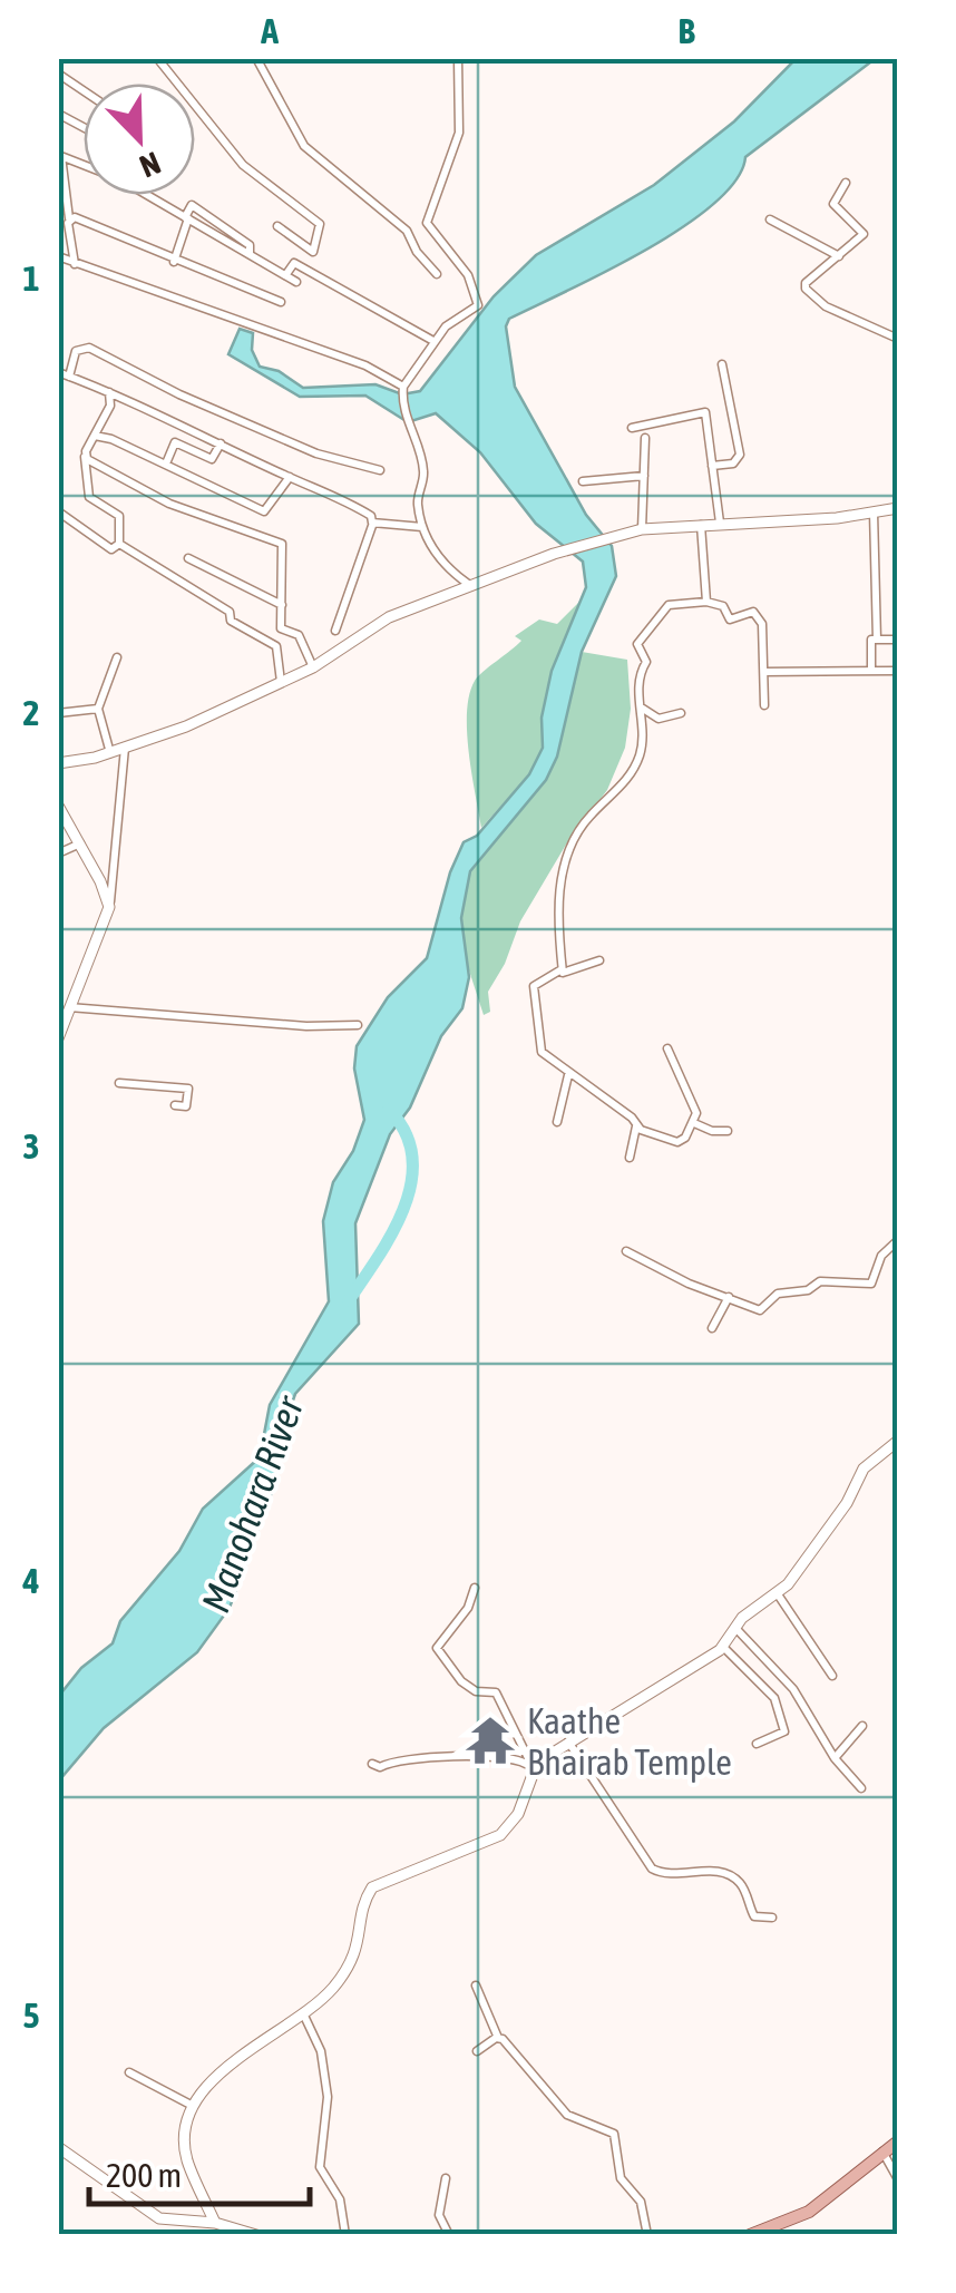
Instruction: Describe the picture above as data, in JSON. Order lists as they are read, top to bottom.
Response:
{
  "water": ["Manohara River"],
  "places": {
    "temple": ["Kaathe Bhairab Temple"]
  },
  "scale_bar": "200 m",
  "north": "bottom right",
  "grid": {
    "columns": ["A", "B"],
    "rows": [
      "1",
      "2",
      "3",
      "4",
      "5"
    ]
  }
}
